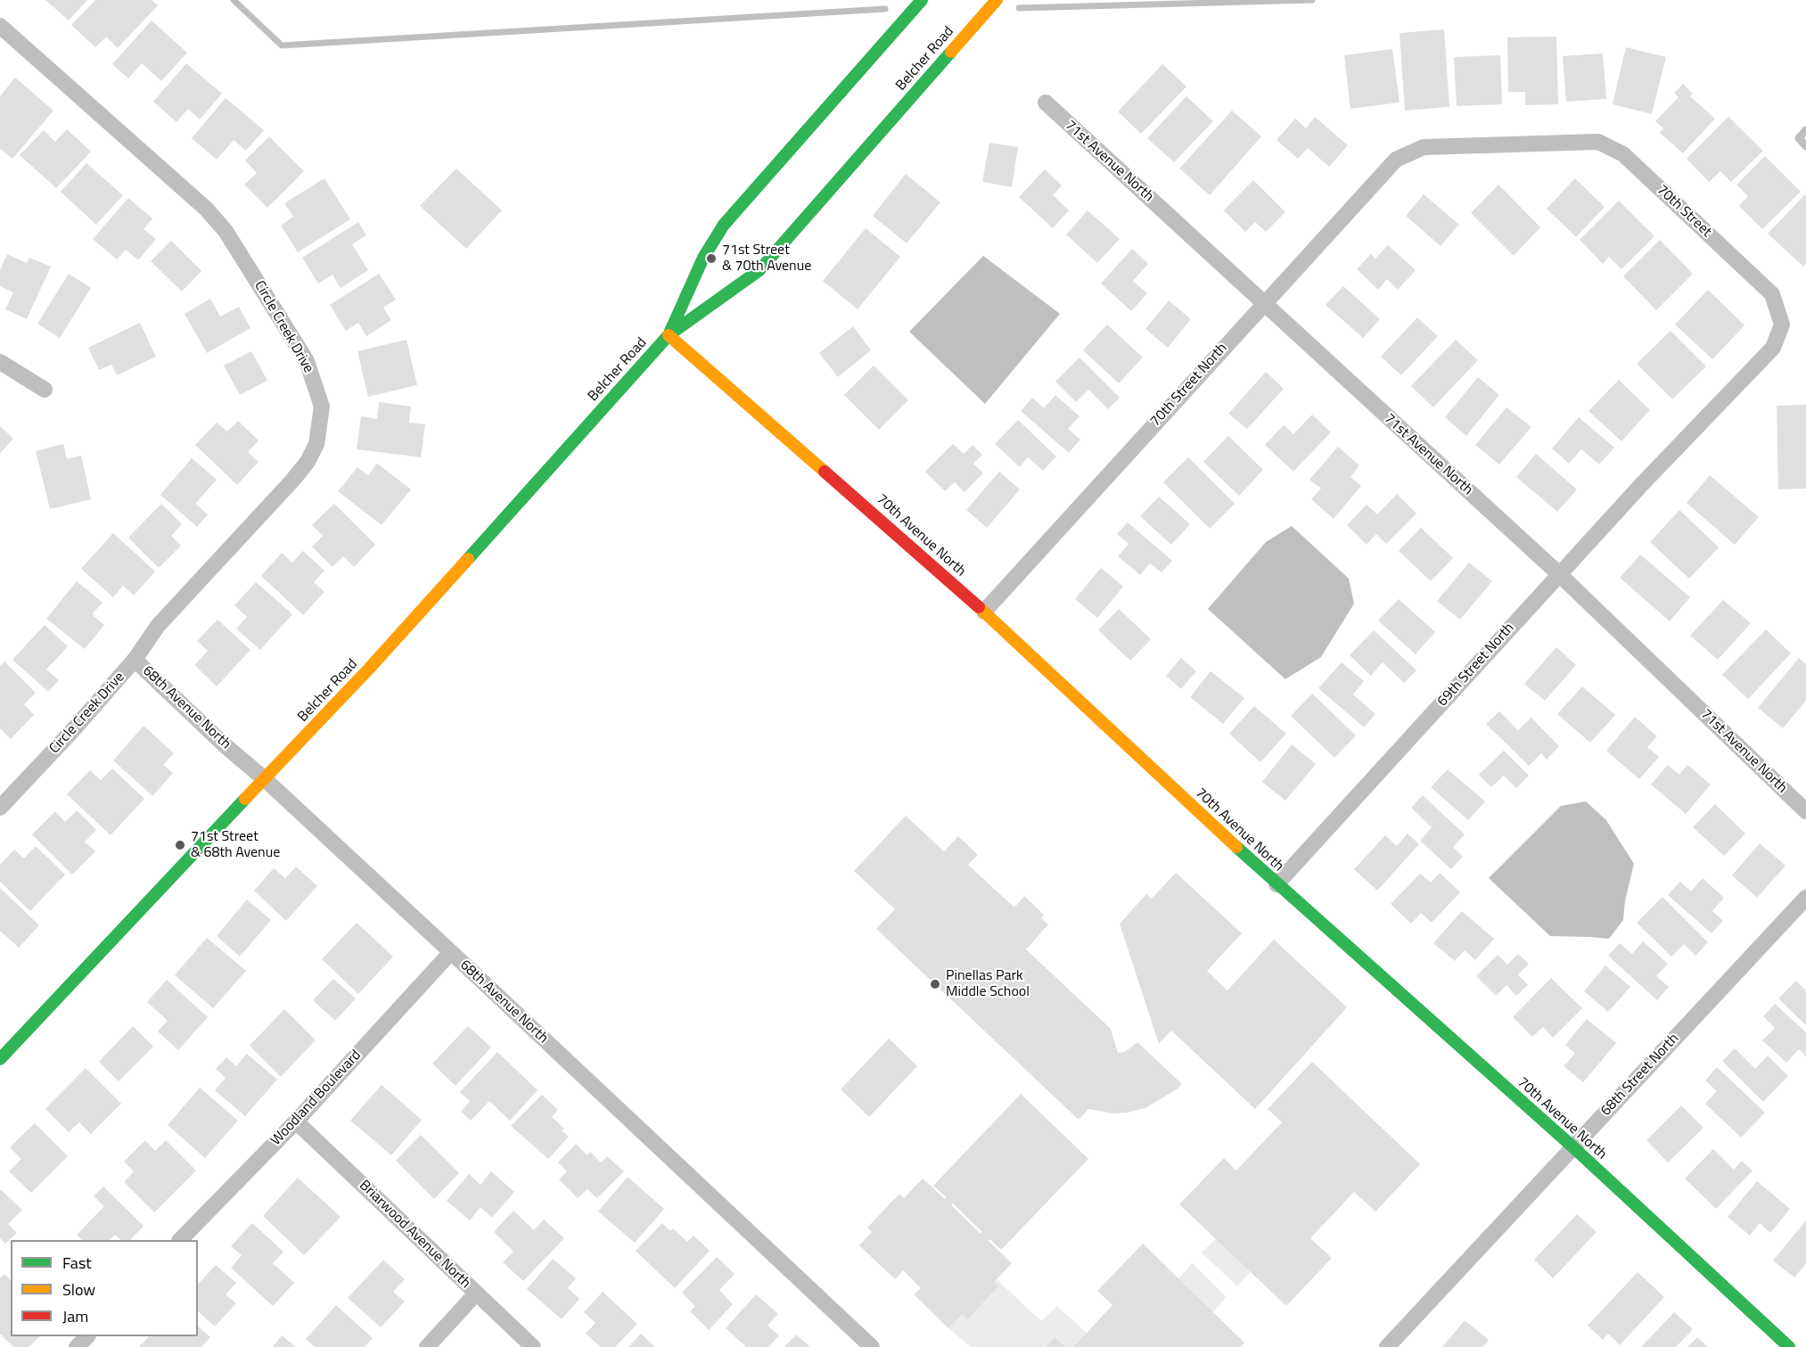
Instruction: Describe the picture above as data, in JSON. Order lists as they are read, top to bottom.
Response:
{
  "streets": {
    "main road": ["Belcher Road", "70th Avenue North"],
    "street": [
      "71st Avenue North",
      "70th Street",
      "Circle Creek Drive",
      "70th Street North",
      "69th Street North",
      "68th Avenue North",
      "68th Street North",
      "Woodland Boulevard",
      "Briarwood Avenue North"
    ]
  },
  "crossings": [
    ["Belcher Road", "70th Avenue North"],
    ["Belcher Road", "68th Avenue North"],
    ["71st Avenue North", "70th Street North"],
    ["71st Avenue North", "69th Street North"],
    ["70th Street", "70th Street North"],
    ["70th Street", "69th Street North"],
    ["Circle Creek Drive", "68th Avenue North"],
    ["70th Street North", "70th Avenue North"],
    ["70th Avenue North", "69th Street North"],
    ["70th Avenue North", "68th Street North"],
    ["68th Avenue North", "Woodland Boulevard"],
    ["Woodland Boulevard", "Briarwood Avenue North"]
  ],
  "places": ["71st Street & 70th Avenue", "71st Street & 68th Avenue", "Pinellas Park Middle School"],
  "legend": ["Fast", "Slow", "Jam"]
}
